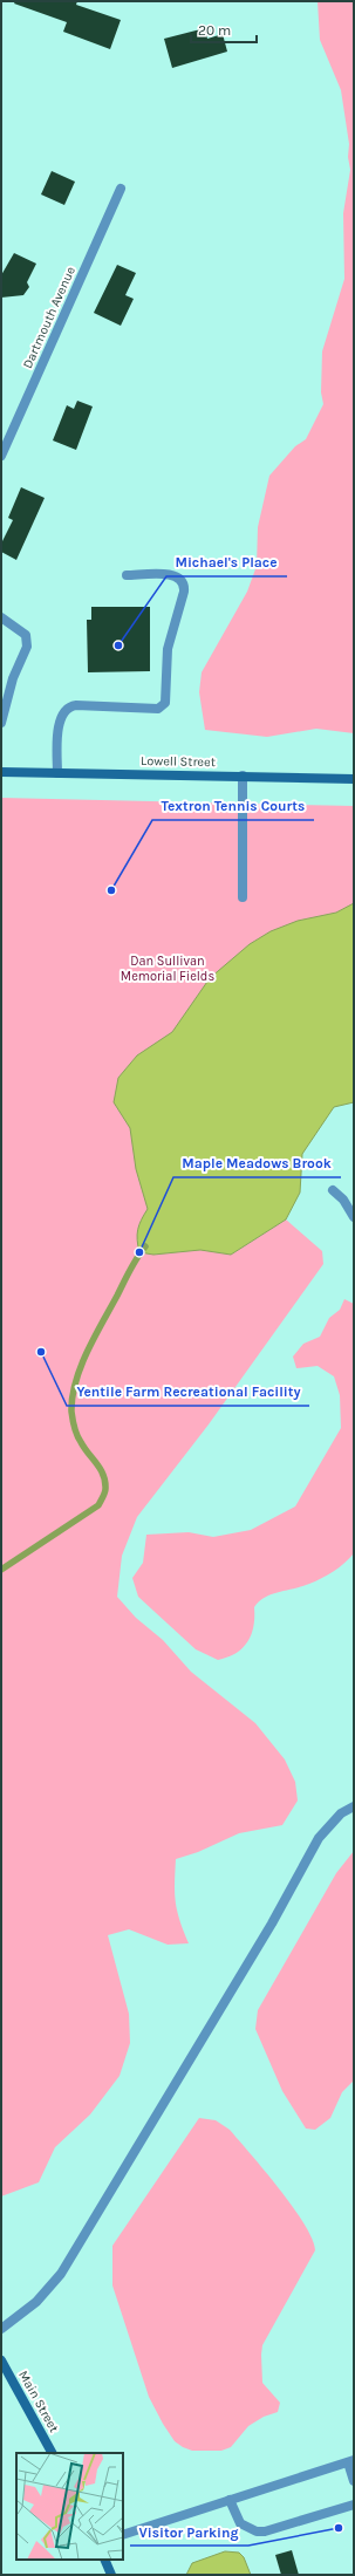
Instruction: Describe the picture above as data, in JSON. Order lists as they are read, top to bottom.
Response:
{
  "streets": {
    "main road": ["Lowell Street", "Main Street"],
    "street": ["Dartmouth Avenue"]
  },
  "parks": ["Dan Sullivan Memorial Fields"],
  "places": [
    "Michael's Place",
    "Textron Tennis Courts",
    "Maple Meadows Brook",
    "Yentile Farm Recreational Facility",
    "Visitor Parking"
  ],
  "scale_bar": "20 m"
}
